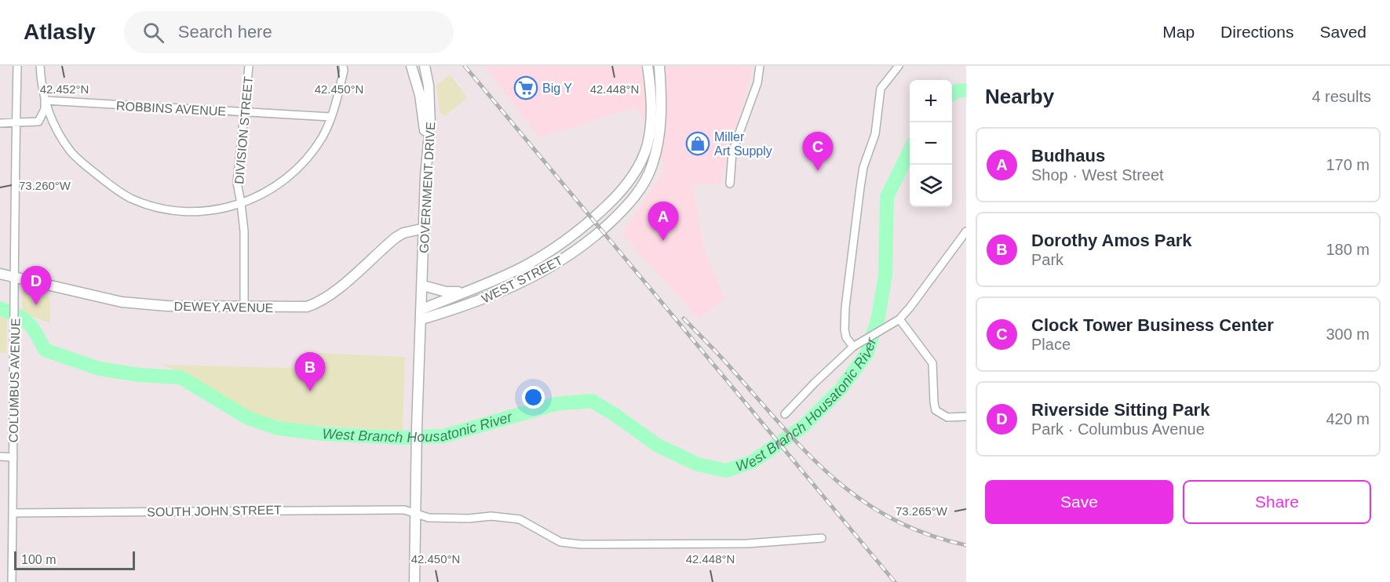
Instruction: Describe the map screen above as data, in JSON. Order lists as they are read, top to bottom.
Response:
{
  "streets": {
    "street": [
      "ROBBINS AVENUE",
      "DIVISION STREET",
      "GOVERNMENT DRIVE",
      "WEST STREET",
      "DEWEY AVENUE",
      "COLUMBUS AVENUE",
      "SOUTH JOHN STREET"
    ]
  },
  "crossings": [
    ["ROBBINS AVENUE", "DIVISION STREET"],
    ["DIVISION STREET", "DEWEY AVENUE"],
    ["GOVERNMENT DRIVE", "WEST STREET"],
    ["GOVERNMENT DRIVE", "DEWEY AVENUE"],
    ["DEWEY AVENUE", "COLUMBUS AVENUE"],
    ["COLUMBUS AVENUE", "SOUTH JOHN STREET"]
  ],
  "water": ["West Branch Housatonic River"],
  "places": {
    "supermarket": ["Big Y"],
    "shop": ["Miller Art Supply"]
  },
  "scale_bar": "100 m",
  "page": {
    "header": "Atlasly",
    "search": "Search here",
    "nav": ["Map", "Directions", "Saved"],
    "heading": ["Nearby", "4 results"],
    "map_buttons": ["+", "−"],
    "list": [
      {
        "mark": "A",
        "name": "Budhaus",
        "note": "Shop · West Street",
        "value": "170 m"
      },
      {
        "mark": "B",
        "name": "Dorothy Amos Park",
        "note": "Park",
        "value": "180 m"
      },
      {
        "mark": "C",
        "name": "Clock Tower Business Center",
        "note": "Place",
        "value": "300 m"
      },
      {
        "mark": "D",
        "name": "Riverside Sitting Park",
        "note": "Park · Columbus Avenue",
        "value": "420 m"
      }
    ],
    "pins": [
      "C",
      "A",
      "D",
      "B"
    ],
    "buttons": ["Save", "Share"],
    "scale": "100 m"
  },
  "coordinates": [
    "42.452°N",
    "42.450°N",
    "42.448°N",
    "73.260°W",
    "73.265°W"
  ]
}
